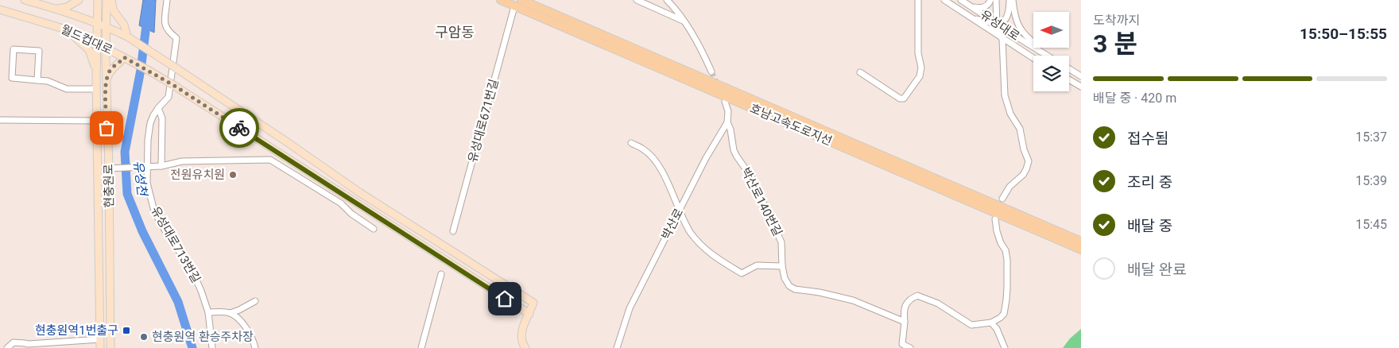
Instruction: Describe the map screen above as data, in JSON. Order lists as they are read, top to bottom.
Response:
{
  "streets": {
    "highway": ["호남고속도로지선"],
    "main road": ["월드컵대로", "현충원로"],
    "street": [
      "유성대로",
      "유성대로671번길",
      "박산로140번길",
      "박산로",
      "유성대로713번길"
    ]
  },
  "crossings": [
    ["월드컵대로", "현충원로"],
    ["박산로140번길", "박산로"]
  ],
  "districts": ["구암동"],
  "water": ["유성천"],
  "places": {
    "other": ["전원유치원", "현충원역 환승주차장"],
    "transit": ["현충원역1번출구"]
  },
  "north": "left",
  "page": {
    "heading": ["3 분", "도착까지", "15:50–15:55"],
    "bar": "배달 중 · 420 m",
    "list": [
      ["접수됨", "15:37"],
      ["조리 중", "15:39"],
      ["배달 중", "15:45"],
      "배달 완료"
    ]
  }
}
